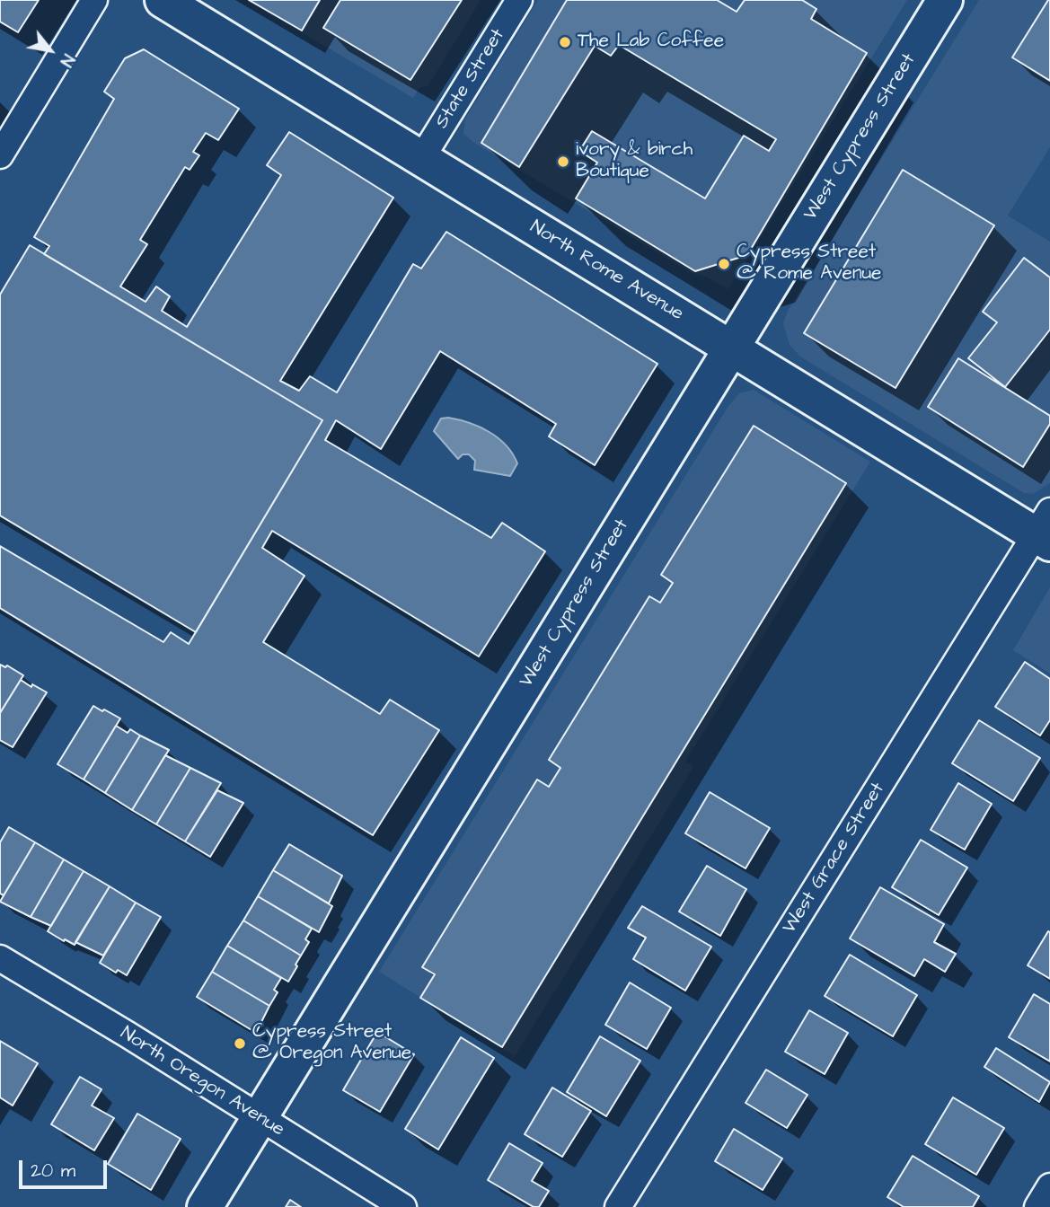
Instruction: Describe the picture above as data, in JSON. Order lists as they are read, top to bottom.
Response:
{
  "streets": {
    "street": [
      "State Street",
      "West Cypress Street",
      "North Rome Avenue",
      "West Grace Street",
      "North Oregon Avenue"
    ]
  },
  "crossings": [
    ["State Street", "North Rome Avenue"],
    ["West Cypress Street", "North Rome Avenue"],
    ["West Cypress Street", "North Oregon Avenue"],
    ["North Rome Avenue", "West Grace Street"]
  ],
  "places": [
    "The Lab Coffee",
    "ivory & birch Boutique",
    "Cypress Street @ Rome Avenue",
    "Cypress Street @ Oregon Avenue"
  ],
  "scale_bar": "20 m",
  "north": "bottom right"
}
